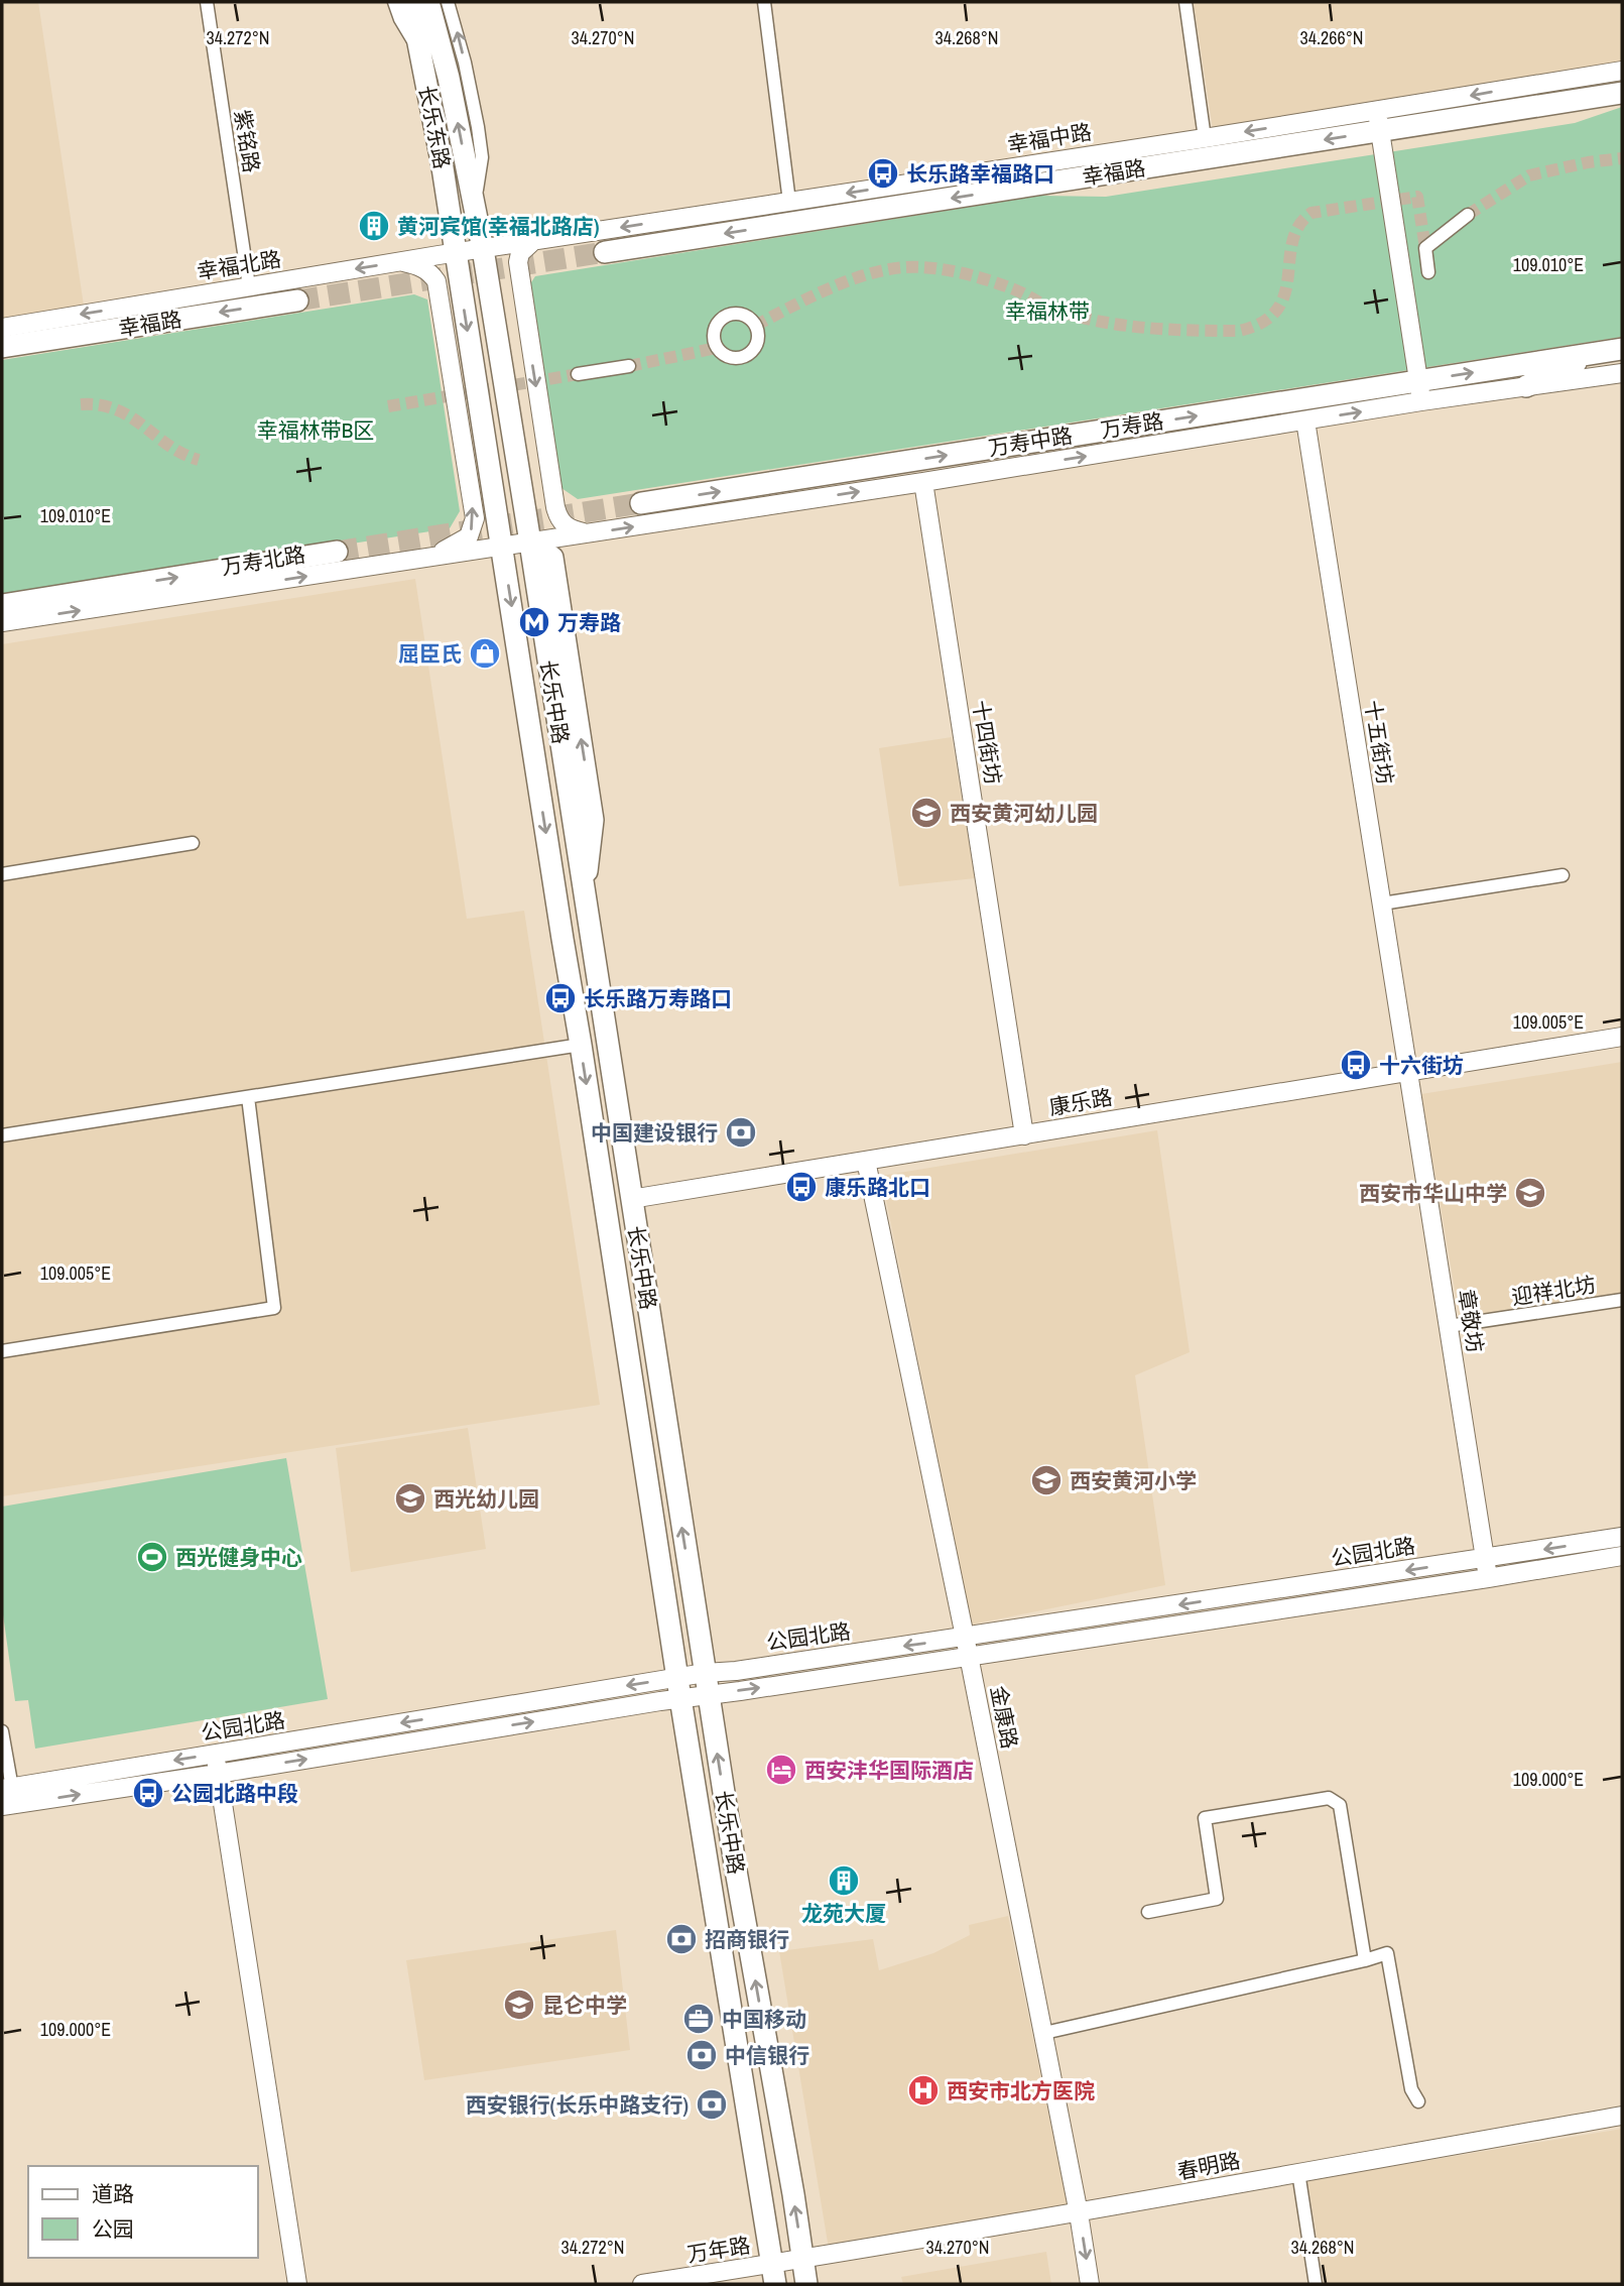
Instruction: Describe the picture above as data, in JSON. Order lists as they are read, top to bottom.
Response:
{
  "streets": {
    "main road": [
      "长乐东路",
      "幸福中路",
      "幸福路",
      "幸福北路",
      "万寿路",
      "万寿中路",
      "万寿北路",
      "长乐中路",
      "十四街坊",
      "十五街坊",
      "康乐路",
      "章敬坊",
      "公园北路",
      "金康路",
      "春明路",
      "万年路"
    ],
    "street": ["紫铭路", "迎祥北坊"]
  },
  "crossings": [
    ["长乐东路", "幸福中路"],
    ["长乐东路", "幸福北路"],
    ["长乐东路", "长乐中路"],
    ["幸福中路", "幸福路"],
    ["幸福中路", "幸福北路"],
    ["幸福中路", "长乐中路"],
    ["紫铭路", "幸福北路"],
    ["幸福北路", "长乐中路"],
    ["万寿路", "万寿中路"],
    ["万寿中路", "万寿北路"],
    ["万寿中路", "长乐中路"],
    ["万寿中路", "十四街坊"],
    ["万寿中路", "十五街坊"],
    ["万寿北路", "长乐中路"],
    ["长乐中路", "康乐路"],
    ["长乐中路", "公园北路"],
    ["长乐中路", "春明路"],
    ["长乐中路", "万年路"],
    ["十四街坊", "康乐路"],
    ["十五街坊", "康乐路"],
    ["十五街坊", "章敬坊"],
    ["康乐路", "章敬坊"],
    ["康乐路", "金康路"],
    ["迎祥北坊", "章敬坊"],
    ["章敬坊", "公园北路"],
    ["公园北路", "金康路"],
    ["金康路", "春明路"],
    ["春明路", "万年路"]
  ],
  "one_way": [
    "幸福中路",
    "幸福路",
    "幸福北路",
    "万寿路",
    "万寿中路"
  ],
  "parks": ["幸福林带", "幸福林带B区"],
  "places": {
    "bus stop": [
      "长乐路幸福路口",
      "长乐路万寿路口",
      "十六街坊",
      "康乐路北口",
      "公园北路中段"
    ],
    "building": ["黄河宾馆(幸福北路店)", "龙苑大厦"],
    "metro station": ["万寿路"],
    "shop": ["屈臣氏"],
    "school or university": [
      "西安黄河幼儿园",
      "西安市华山中学",
      "西安黄河小学",
      "西光幼儿园",
      "昆仑中学"
    ],
    "bank": [
      "中国建设银行",
      "招商银行",
      "中信银行",
      "西安银行(长乐中路支行)"
    ],
    "sports": ["西光健身中心"],
    "hotel": ["西安沣华国际酒店"],
    "office": ["中国移动"],
    "hospital": ["西安市北方医院"]
  },
  "legend": ["道路", "公园"],
  "coordinates": [
    "34.272°N",
    "34.268°N",
    "34.266°N",
    "34.270°N",
    "109.010°E",
    "109.005°E",
    "109.000°E"
  ]
}
